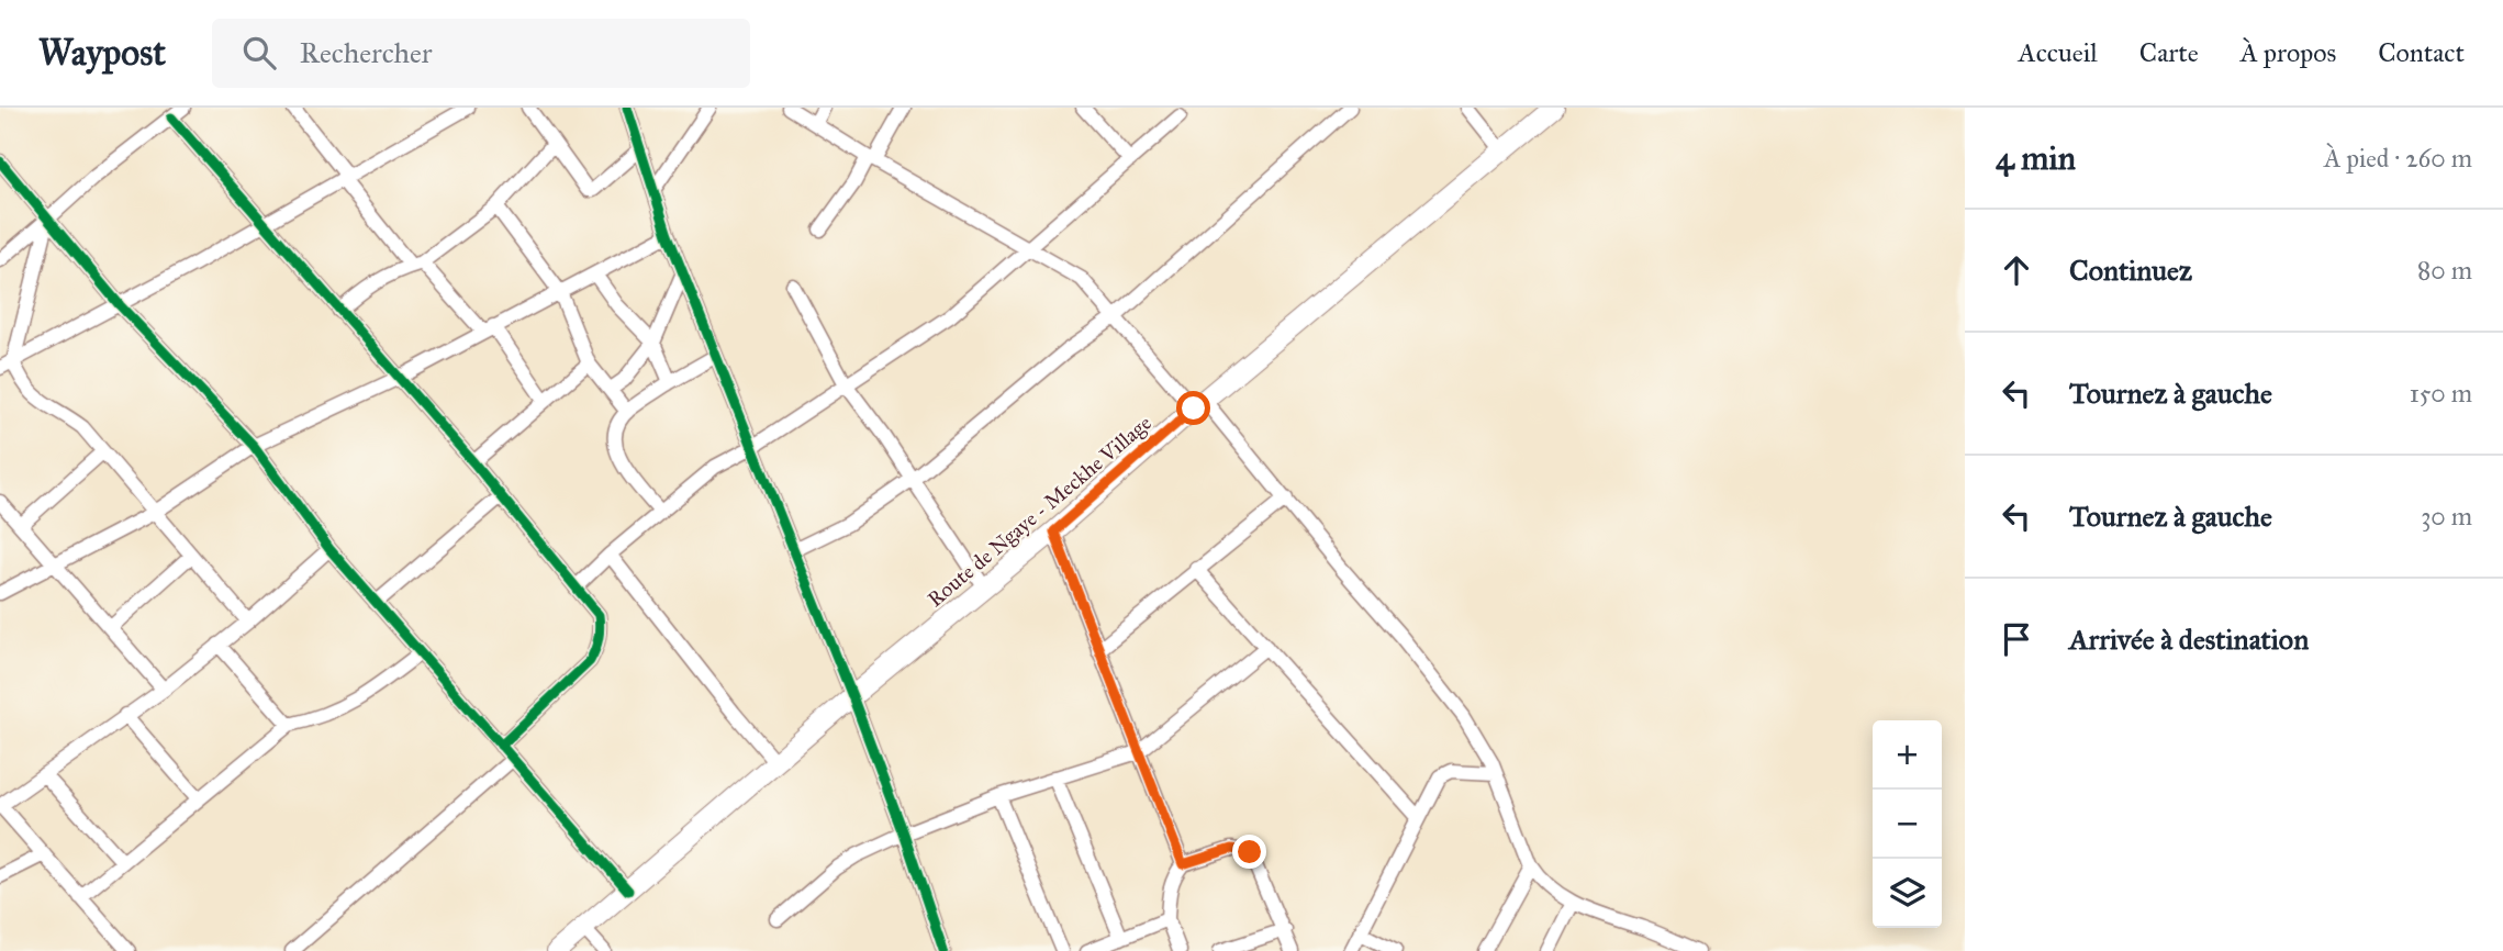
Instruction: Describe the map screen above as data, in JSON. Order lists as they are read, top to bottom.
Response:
{
  "streets": {
    "main road": ["Route de Ngaye - Meckhe Village"]
  },
  "page": {
    "header": "Waypost",
    "search": "Rechercher",
    "nav": [
      "Accueil",
      "Carte",
      "À propos",
      "Contact"
    ],
    "heading": ["4 min", "À pied · 260 m"],
    "list": [
      ["Continuez", "80 m"],
      ["Tournez à gauche", "150 m"],
      ["Tournez à gauche", "30 m"],
      "Arrivée à destination"
    ],
    "map_buttons": ["+", "−"]
  }
}
